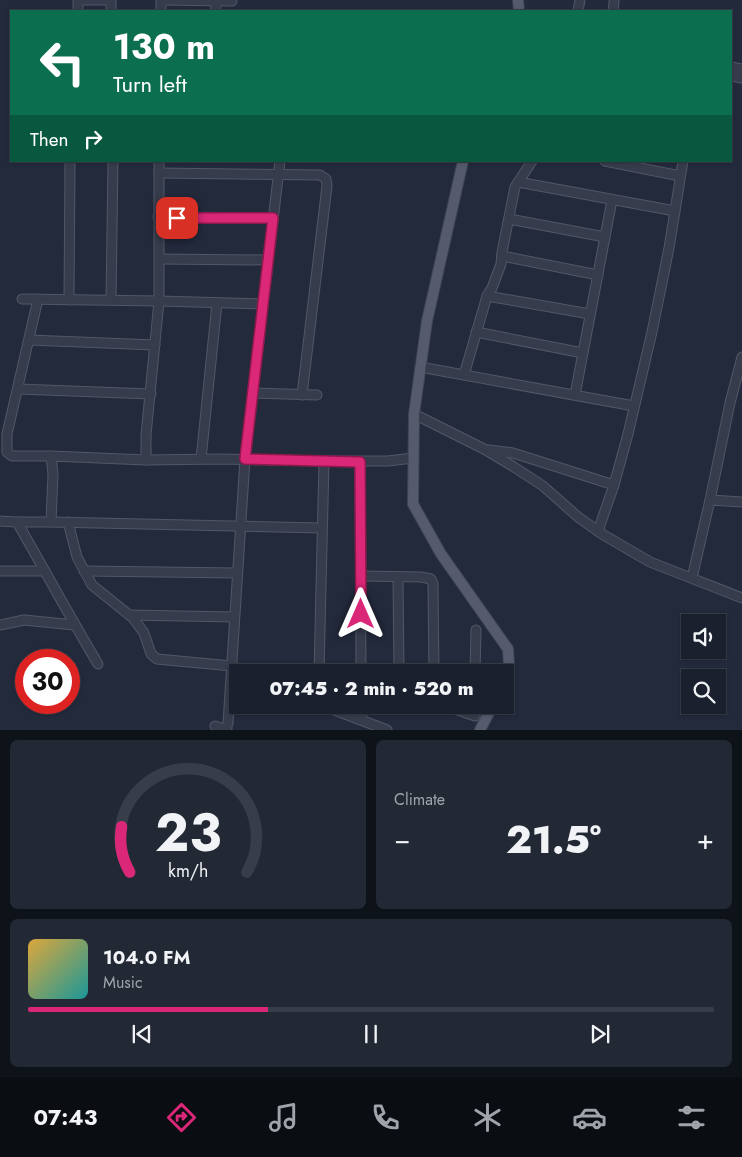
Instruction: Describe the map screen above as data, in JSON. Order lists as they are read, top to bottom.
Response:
{
  "page": {
    "turn": ["130 m", "Turn left"],
    "then": "Then",
    "limit": "30",
    "trip": "07:45 · 2 min · 520 m",
    "tile": "Climate",
    "heat": ["−", "21.5°", "+"],
    "song": ["104.0 FM", "Music"],
    "tabs": "07:43",
    "gauge": ["23", "km/h"]
  }
}
